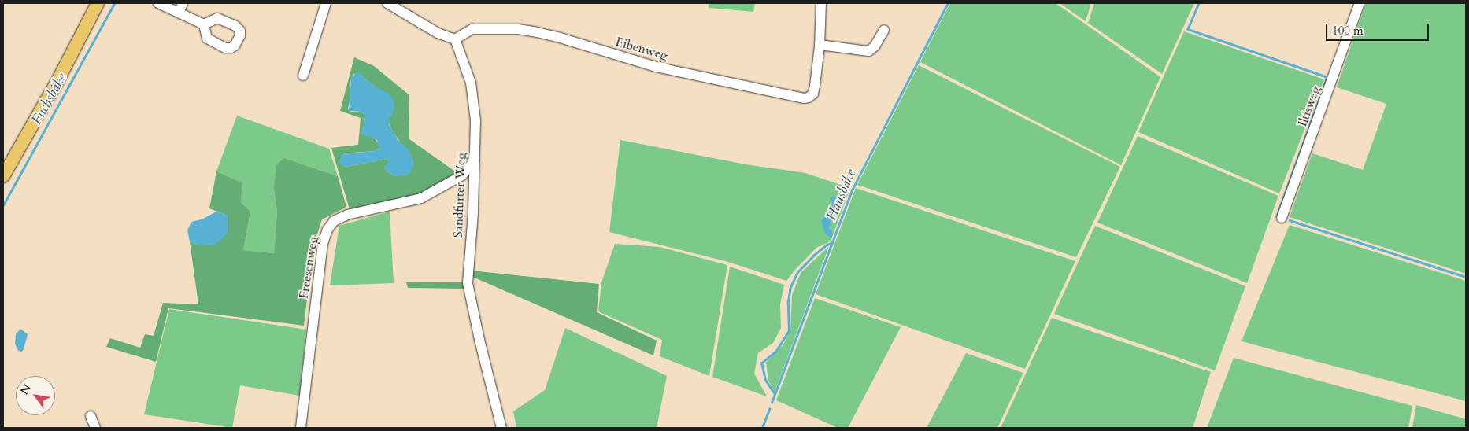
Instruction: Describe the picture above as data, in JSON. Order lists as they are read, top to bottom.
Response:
{
  "streets": {
    "street": [
      "Eibenweg",
      "Iltisweg",
      "Sandfurter Weg",
      "Freesenweg"
    ]
  },
  "crossings": [
    ["Eibenweg", "Sandfurter Weg"],
    ["Sandfurter Weg", "Freesenweg"]
  ],
  "water": ["Fuchsbäke", "Hausbäke"],
  "scale_bar": "100 m",
  "north": "top left"
}
